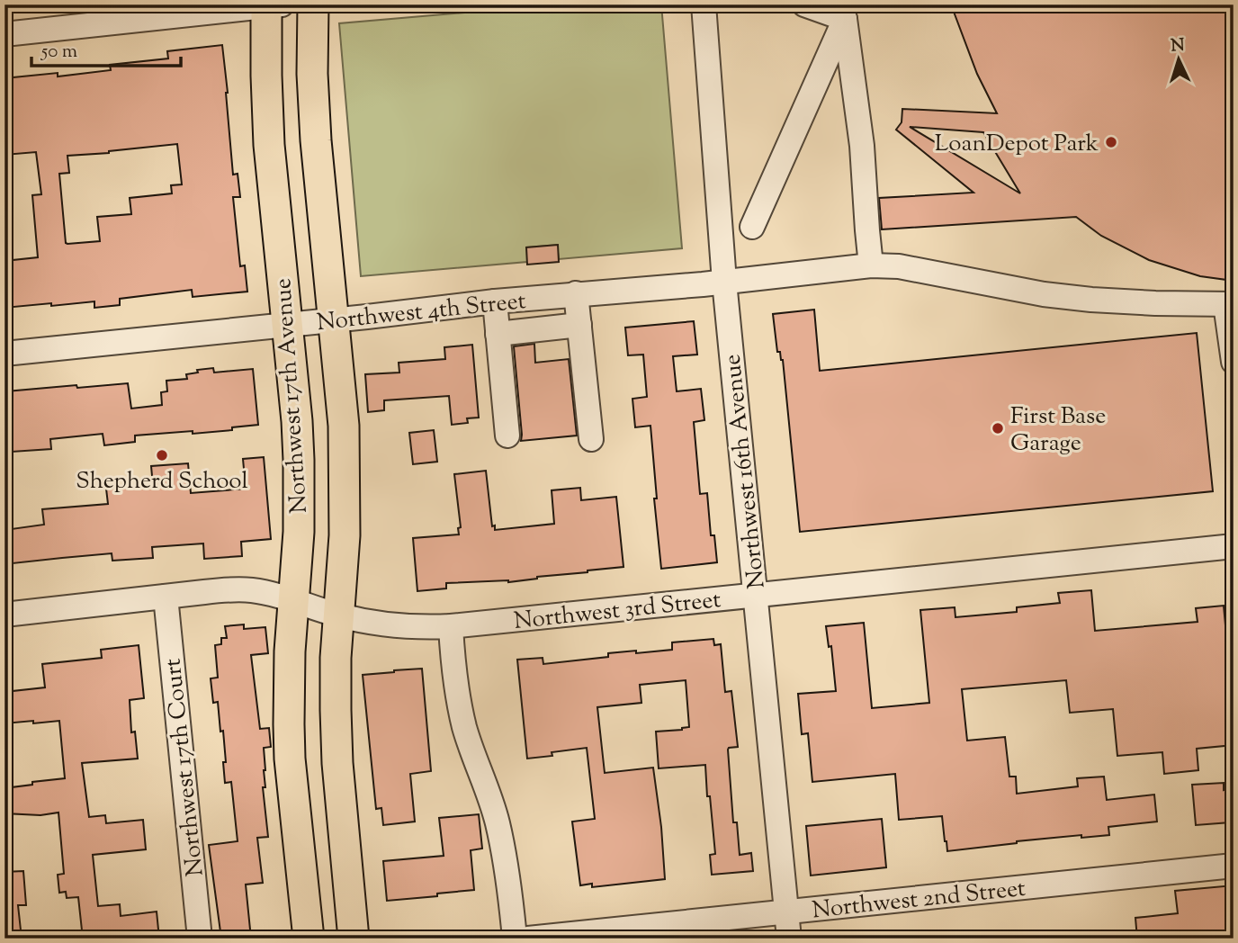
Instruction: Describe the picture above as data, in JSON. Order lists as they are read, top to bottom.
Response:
{
  "streets": {
    "main road": ["Northwest 17th Avenue"],
    "street": [
      "Northwest 4th Street",
      "Northwest 16th Avenue",
      "Northwest 3rd Street",
      "Northwest 17th Court",
      "Northwest 2nd Street"
    ]
  },
  "crossings": [
    ["Northwest 4th Street", "Northwest 17th Avenue"],
    ["Northwest 4th Street", "Northwest 16th Avenue"],
    ["Northwest 17th Avenue", "Northwest 3rd Street"],
    ["Northwest 16th Avenue", "Northwest 3rd Street"],
    ["Northwest 16th Avenue", "Northwest 2nd Street"],
    ["Northwest 3rd Street", "Northwest 17th Court"]
  ],
  "places": ["LoanDepot Park", "First Base Garage", "Shepherd School"],
  "scale_bar": "50 m",
  "north": "top"
}
